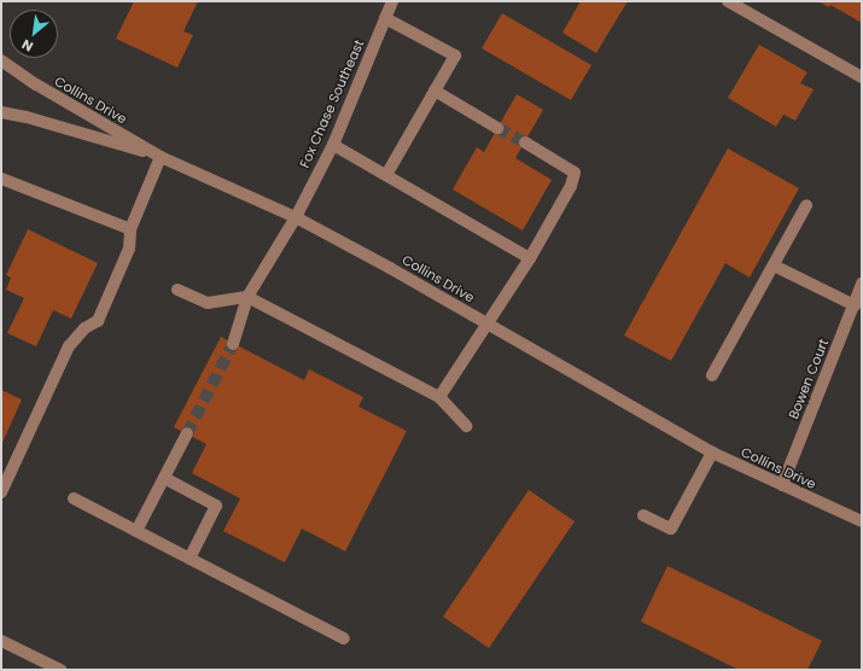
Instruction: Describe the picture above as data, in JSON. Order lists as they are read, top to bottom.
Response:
{
  "streets": {
    "street": ["Collins Drive", "Fox Chase Southeast", "Bowen Court"]
  },
  "crossings": [
    ["Collins Drive", "Fox Chase Southeast"],
    ["Collins Drive", "Bowen Court"]
  ],
  "north": "bottom left"
}
